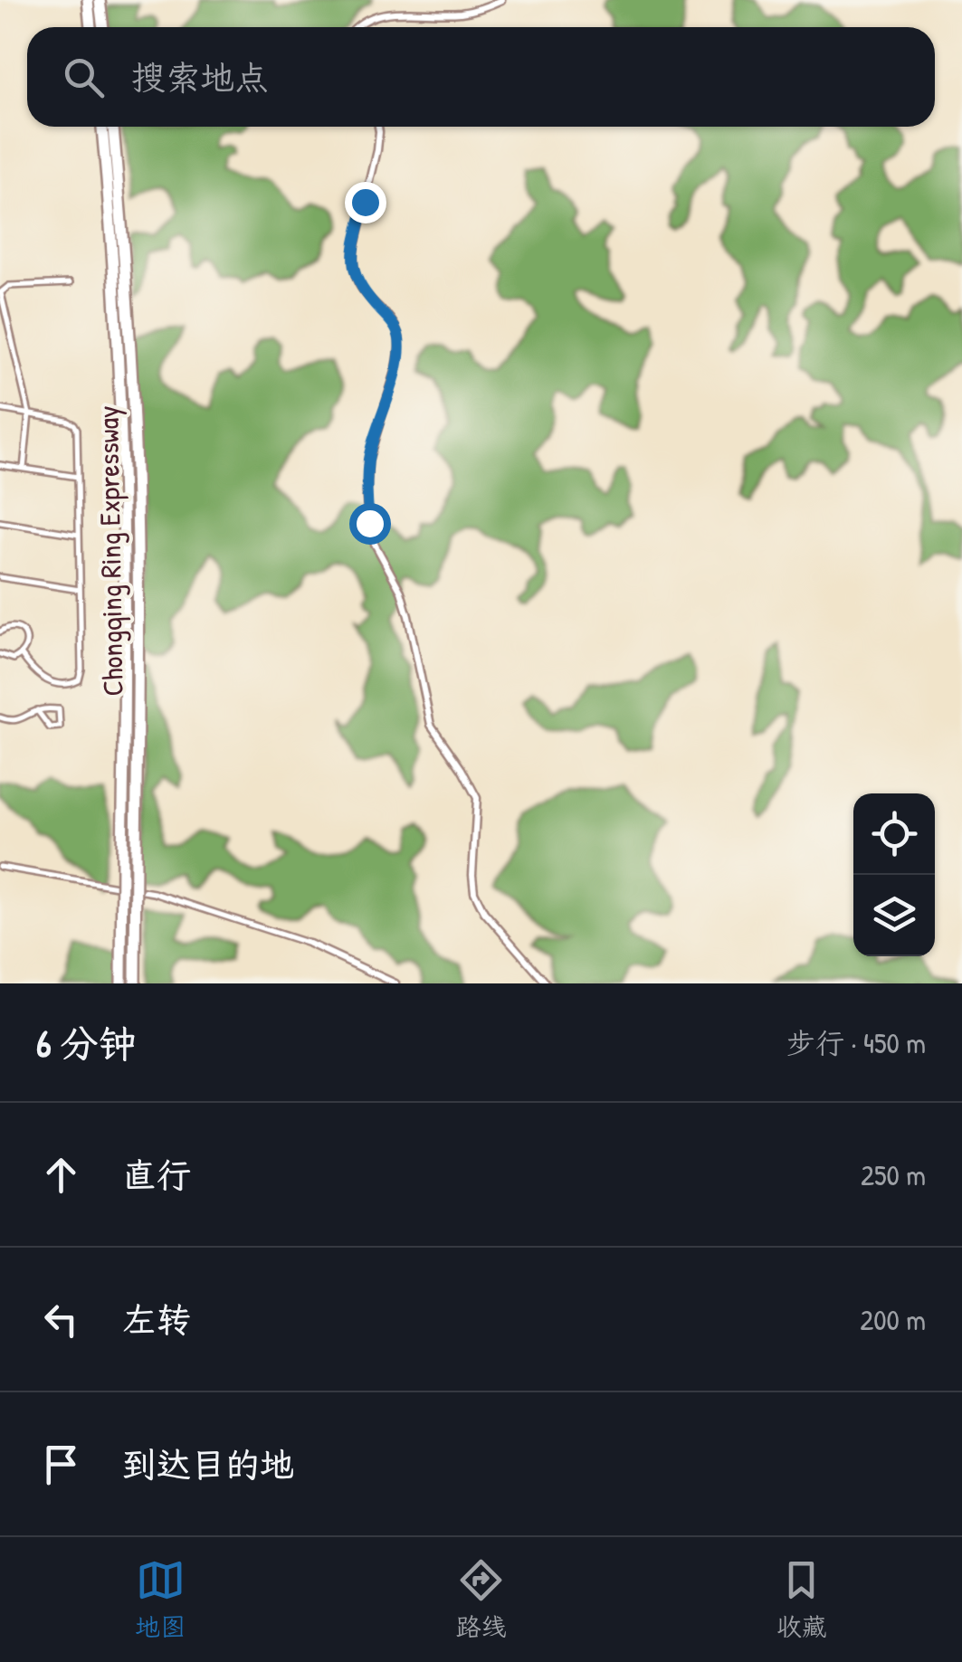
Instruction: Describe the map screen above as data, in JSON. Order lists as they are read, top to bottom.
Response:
{
  "streets": {
    "highway": ["Chongqing Ring Expressway"]
  },
  "page": {
    "search": "搜索地点",
    "heading": ["6 分钟", "步行 · 450 m"],
    "list": [
      ["直行", "250 m"],
      ["左转", "200 m"],
      "到达目的地"
    ],
    "nav": ["地图", "路线", "收藏"]
  }
}
